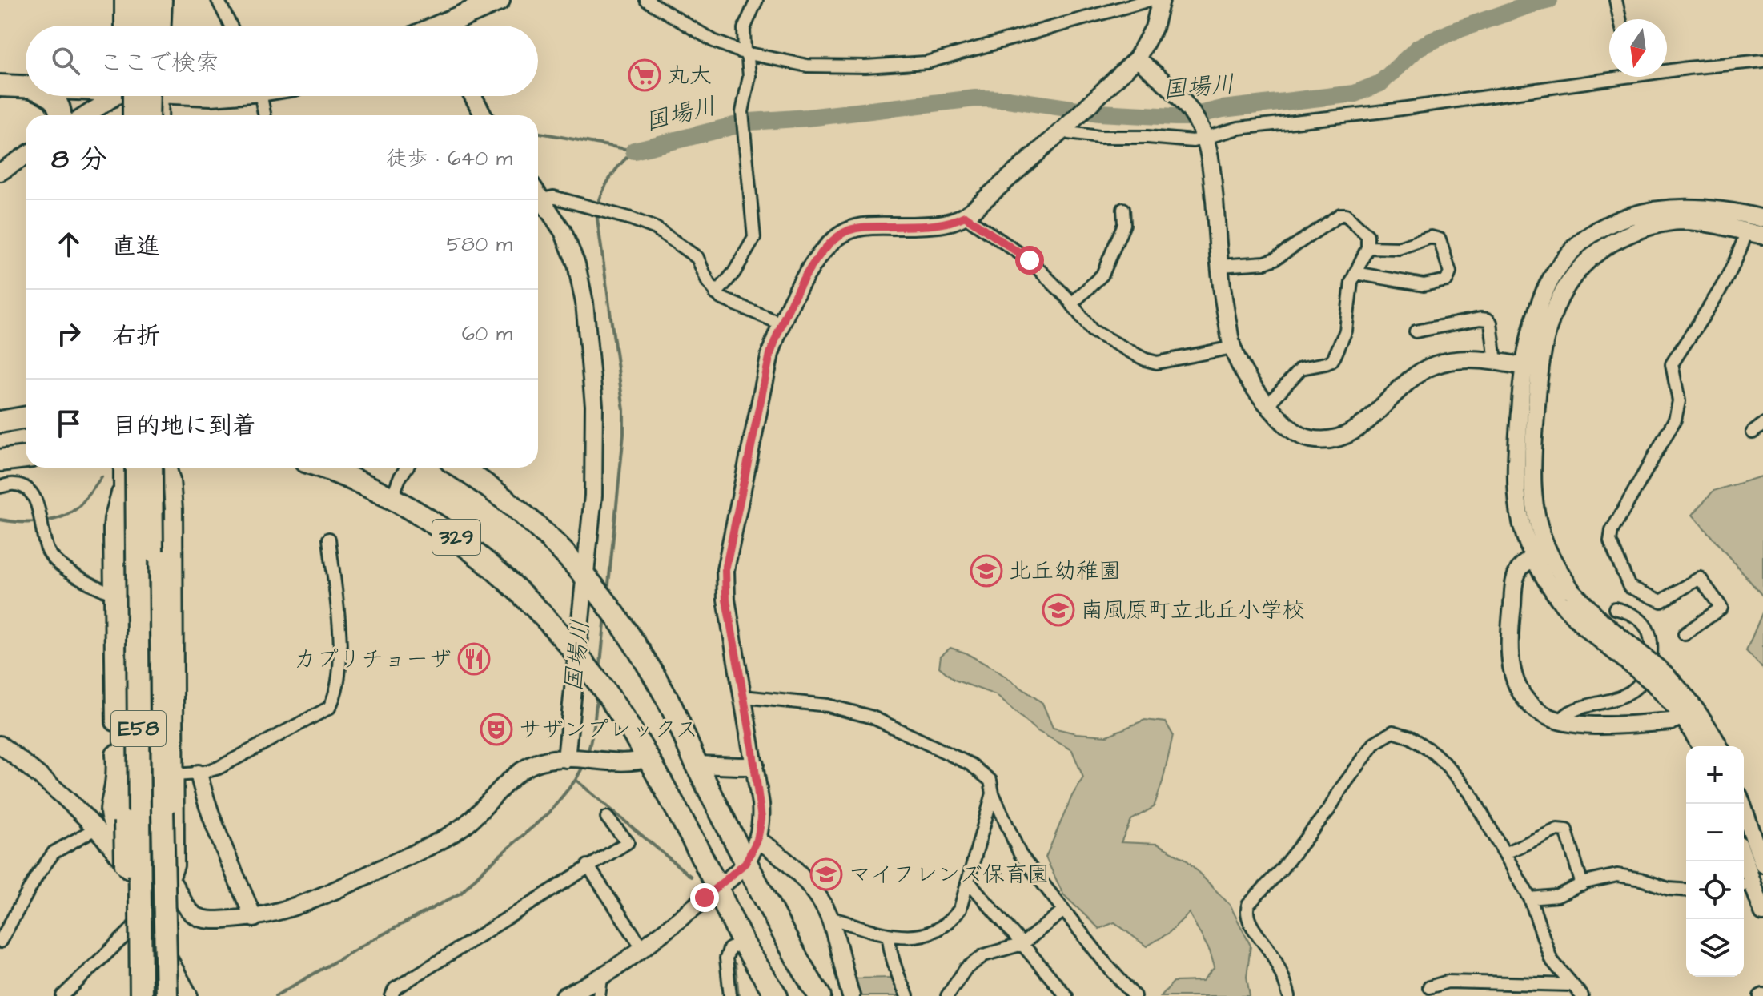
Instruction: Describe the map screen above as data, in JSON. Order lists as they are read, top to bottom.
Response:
{
  "streets": {
    "highway": ["329", "E58"]
  },
  "water": ["国場川"],
  "places": {
    "supermarket": ["丸大"],
    "school or university": ["北丘幼稚園", "南風原町立北丘小学校", "マイフレンズ保育園"],
    "restaurant": ["カプリチョーザ"],
    "theatre": ["サザンプレックス"]
  },
  "north": "bottom",
  "page": {
    "search": "ここで検索",
    "heading": ["8 分", "徒歩 · 640 m"],
    "list": [
      ["直進", "580 m"],
      ["右折", "60 m"],
      "目的地に到着"
    ],
    "map_buttons": ["+", "−"]
  }
}
